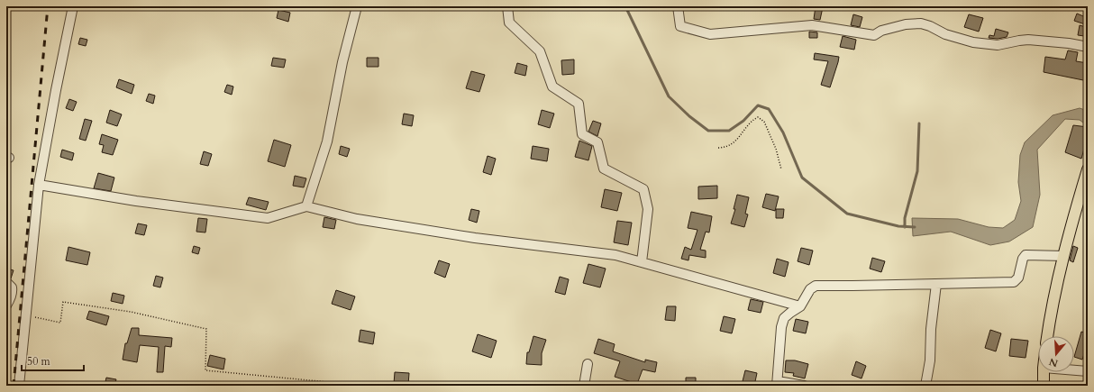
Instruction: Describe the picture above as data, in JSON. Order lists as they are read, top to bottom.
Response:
{
  "scale_bar": "50 m",
  "north": "bottom"
}
